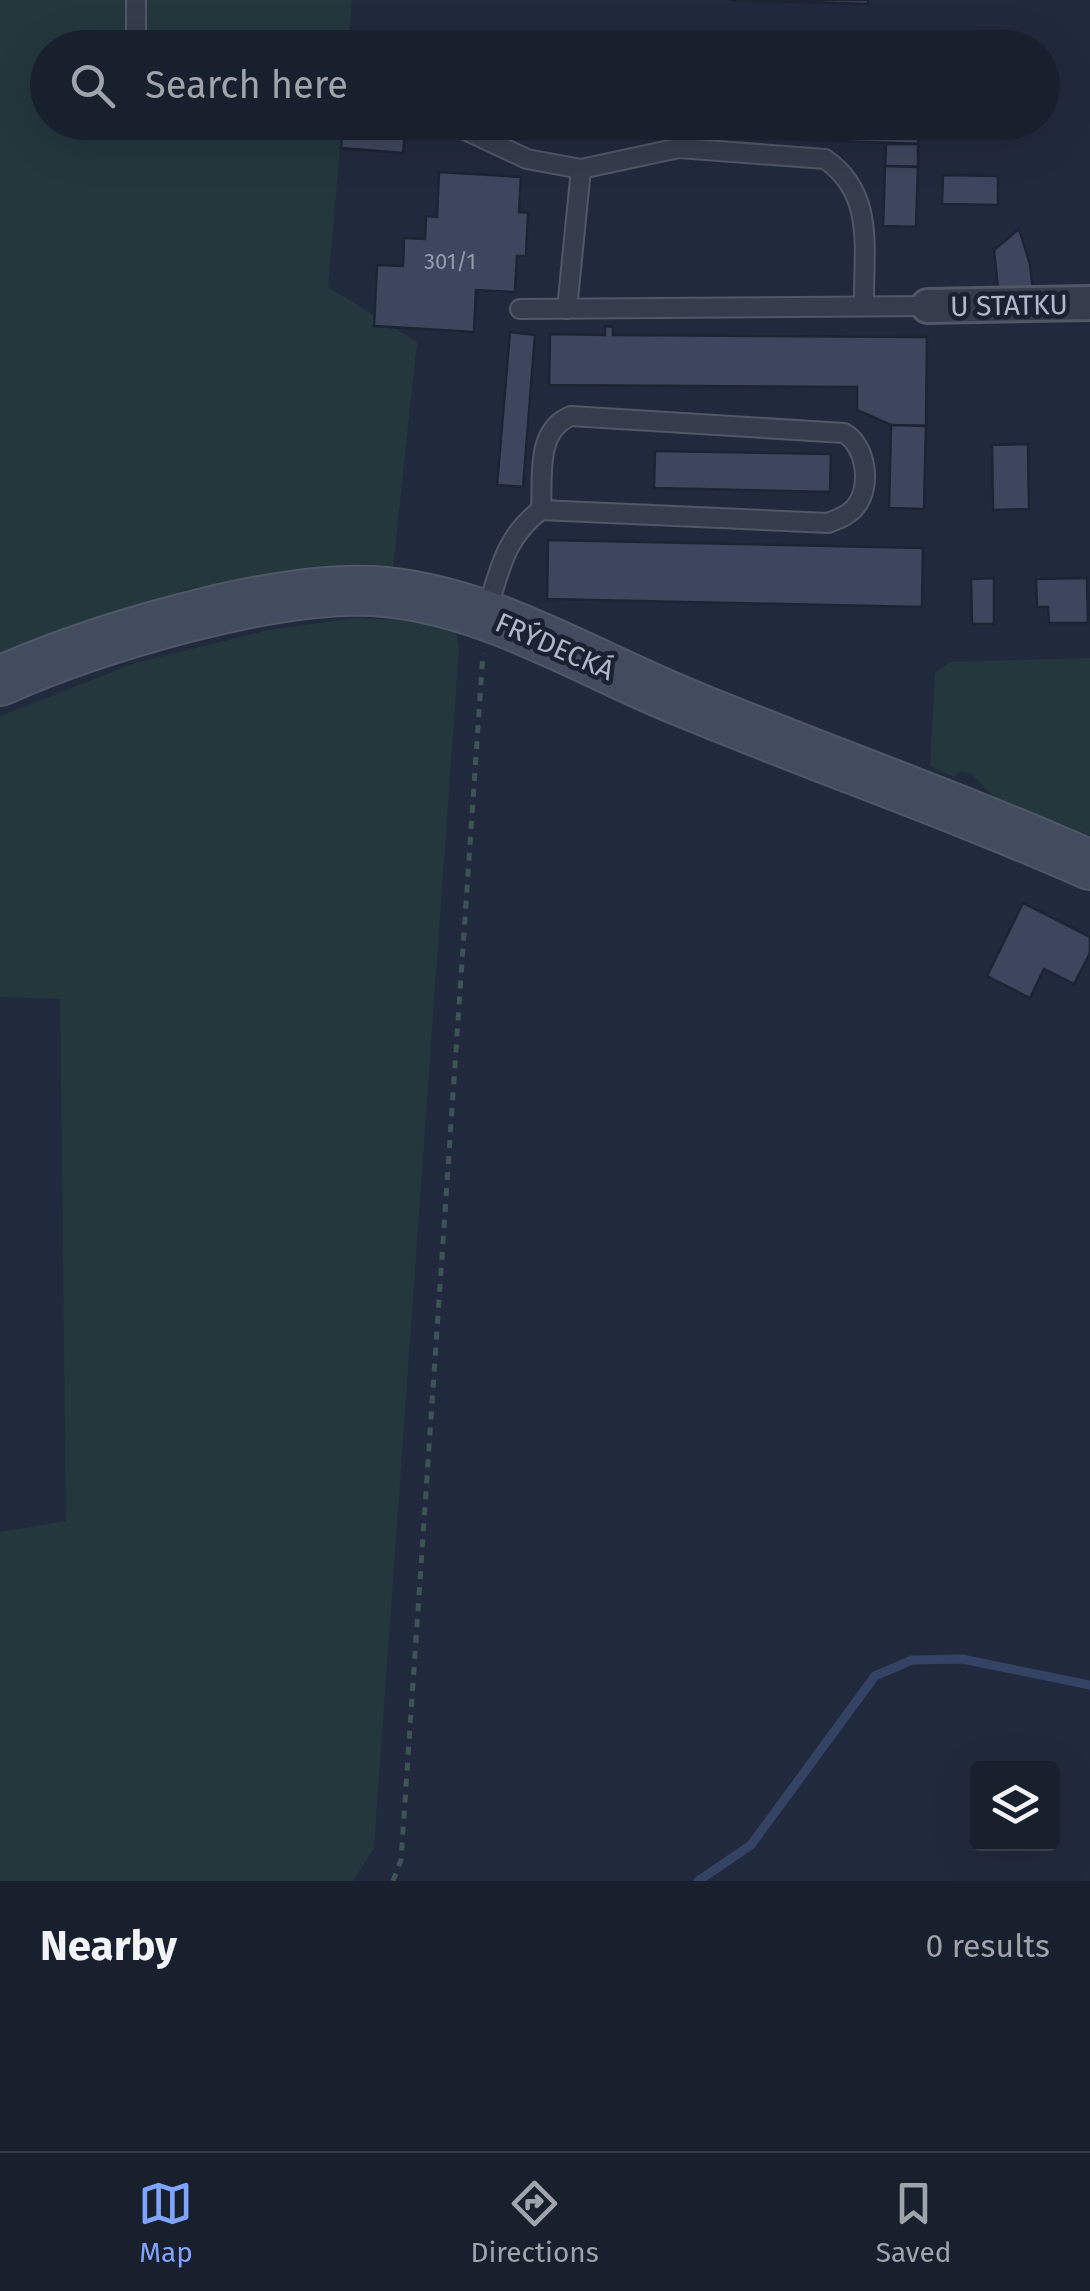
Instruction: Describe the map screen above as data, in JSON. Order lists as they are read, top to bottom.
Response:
{
  "streets": {
    "street": ["U STATKU", "FRÝDECKÁ"]
  },
  "house_numbers": ["301/1"],
  "page": {
    "search": "Search here",
    "heading": ["Nearby", "0 results"],
    "nav": ["Map", "Directions", "Saved"]
  }
}
